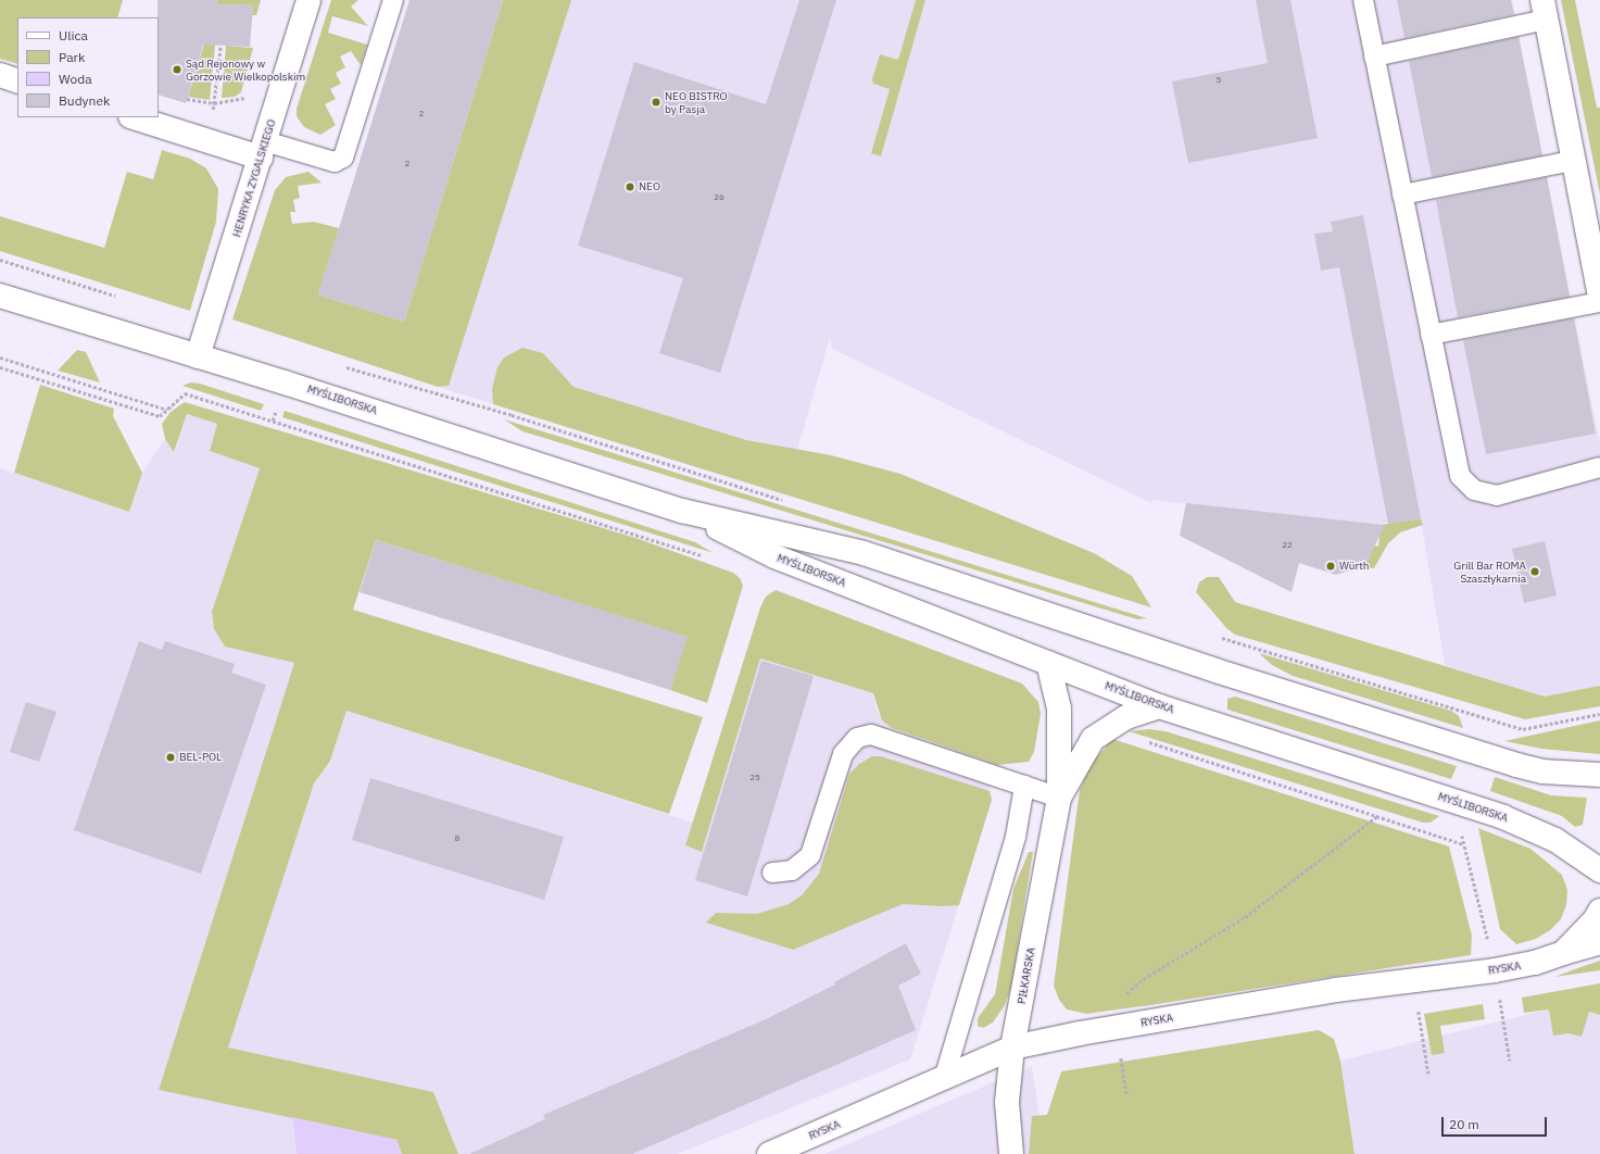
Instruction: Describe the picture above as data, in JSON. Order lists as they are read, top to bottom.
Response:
{
  "streets": {
    "main road": [
      "HENRYKA ZYGALSKIEGO",
      "MYŚLIBORSKA",
      "RYSKA",
      "PIŁKARSKA"
    ]
  },
  "crossings": [
    ["HENRYKA ZYGALSKIEGO", "MYŚLIBORSKA"],
    ["MYŚLIBORSKA", "PIŁKARSKA"],
    ["RYSKA", "PIŁKARSKA"]
  ],
  "places": [
    "Sąd Rejonowy w Gorzowie Wielkopolskim",
    "NEO BISTRO by Pasja",
    "NEO",
    "Würth",
    "Grill Bar ROMA Szaszłykarnia",
    "BEL-POL"
  ],
  "house_numbers": [
    "5",
    "2",
    "2",
    "26",
    "22",
    "25",
    "8"
  ],
  "legend": [
    "Ulica",
    "Park",
    "Woda",
    "Budynek"
  ],
  "scale_bar": "20 m"
}
